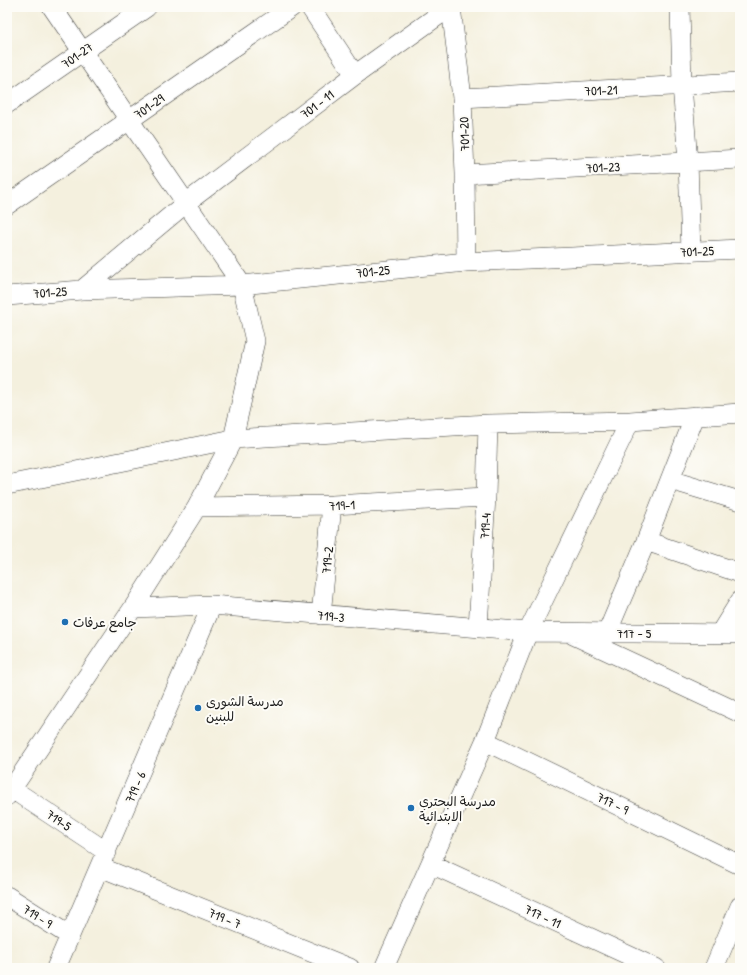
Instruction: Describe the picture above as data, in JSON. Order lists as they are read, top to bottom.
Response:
{
  "streets": {
    "street": [
      "701-27",
      "701-21",
      "701 - 11",
      "701-29",
      "701-20",
      "701-23",
      "701-25",
      "719-1",
      "719-4",
      "719-2",
      "719-3",
      "717 - 5",
      "719 - 6",
      "717 - 9",
      "719-5",
      "719 - 9",
      "717 - 11",
      "719 - 7"
    ]
  },
  "crossings": [
    ["701-21", "701-20"],
    ["701 - 11", "701-20"],
    ["701 - 11", "701-25"],
    ["701-20", "701-23"],
    ["701-20", "701-25"],
    ["719-1", "719-4"],
    ["719-1", "719-2"],
    ["719-4", "719-3"],
    ["719-2", "719-3"],
    ["719-3", "717 - 5"],
    ["719-3", "719 - 6"],
    ["719 - 6", "719-5"],
    ["719 - 6", "719 - 9"],
    ["719 - 6", "719 - 7"],
    ["719-5", "719 - 7"]
  ],
  "places": ["جامع عرفات", "مدرسة الشورى للبنين", "مدرسة البحتري الابتدائية"]
}
